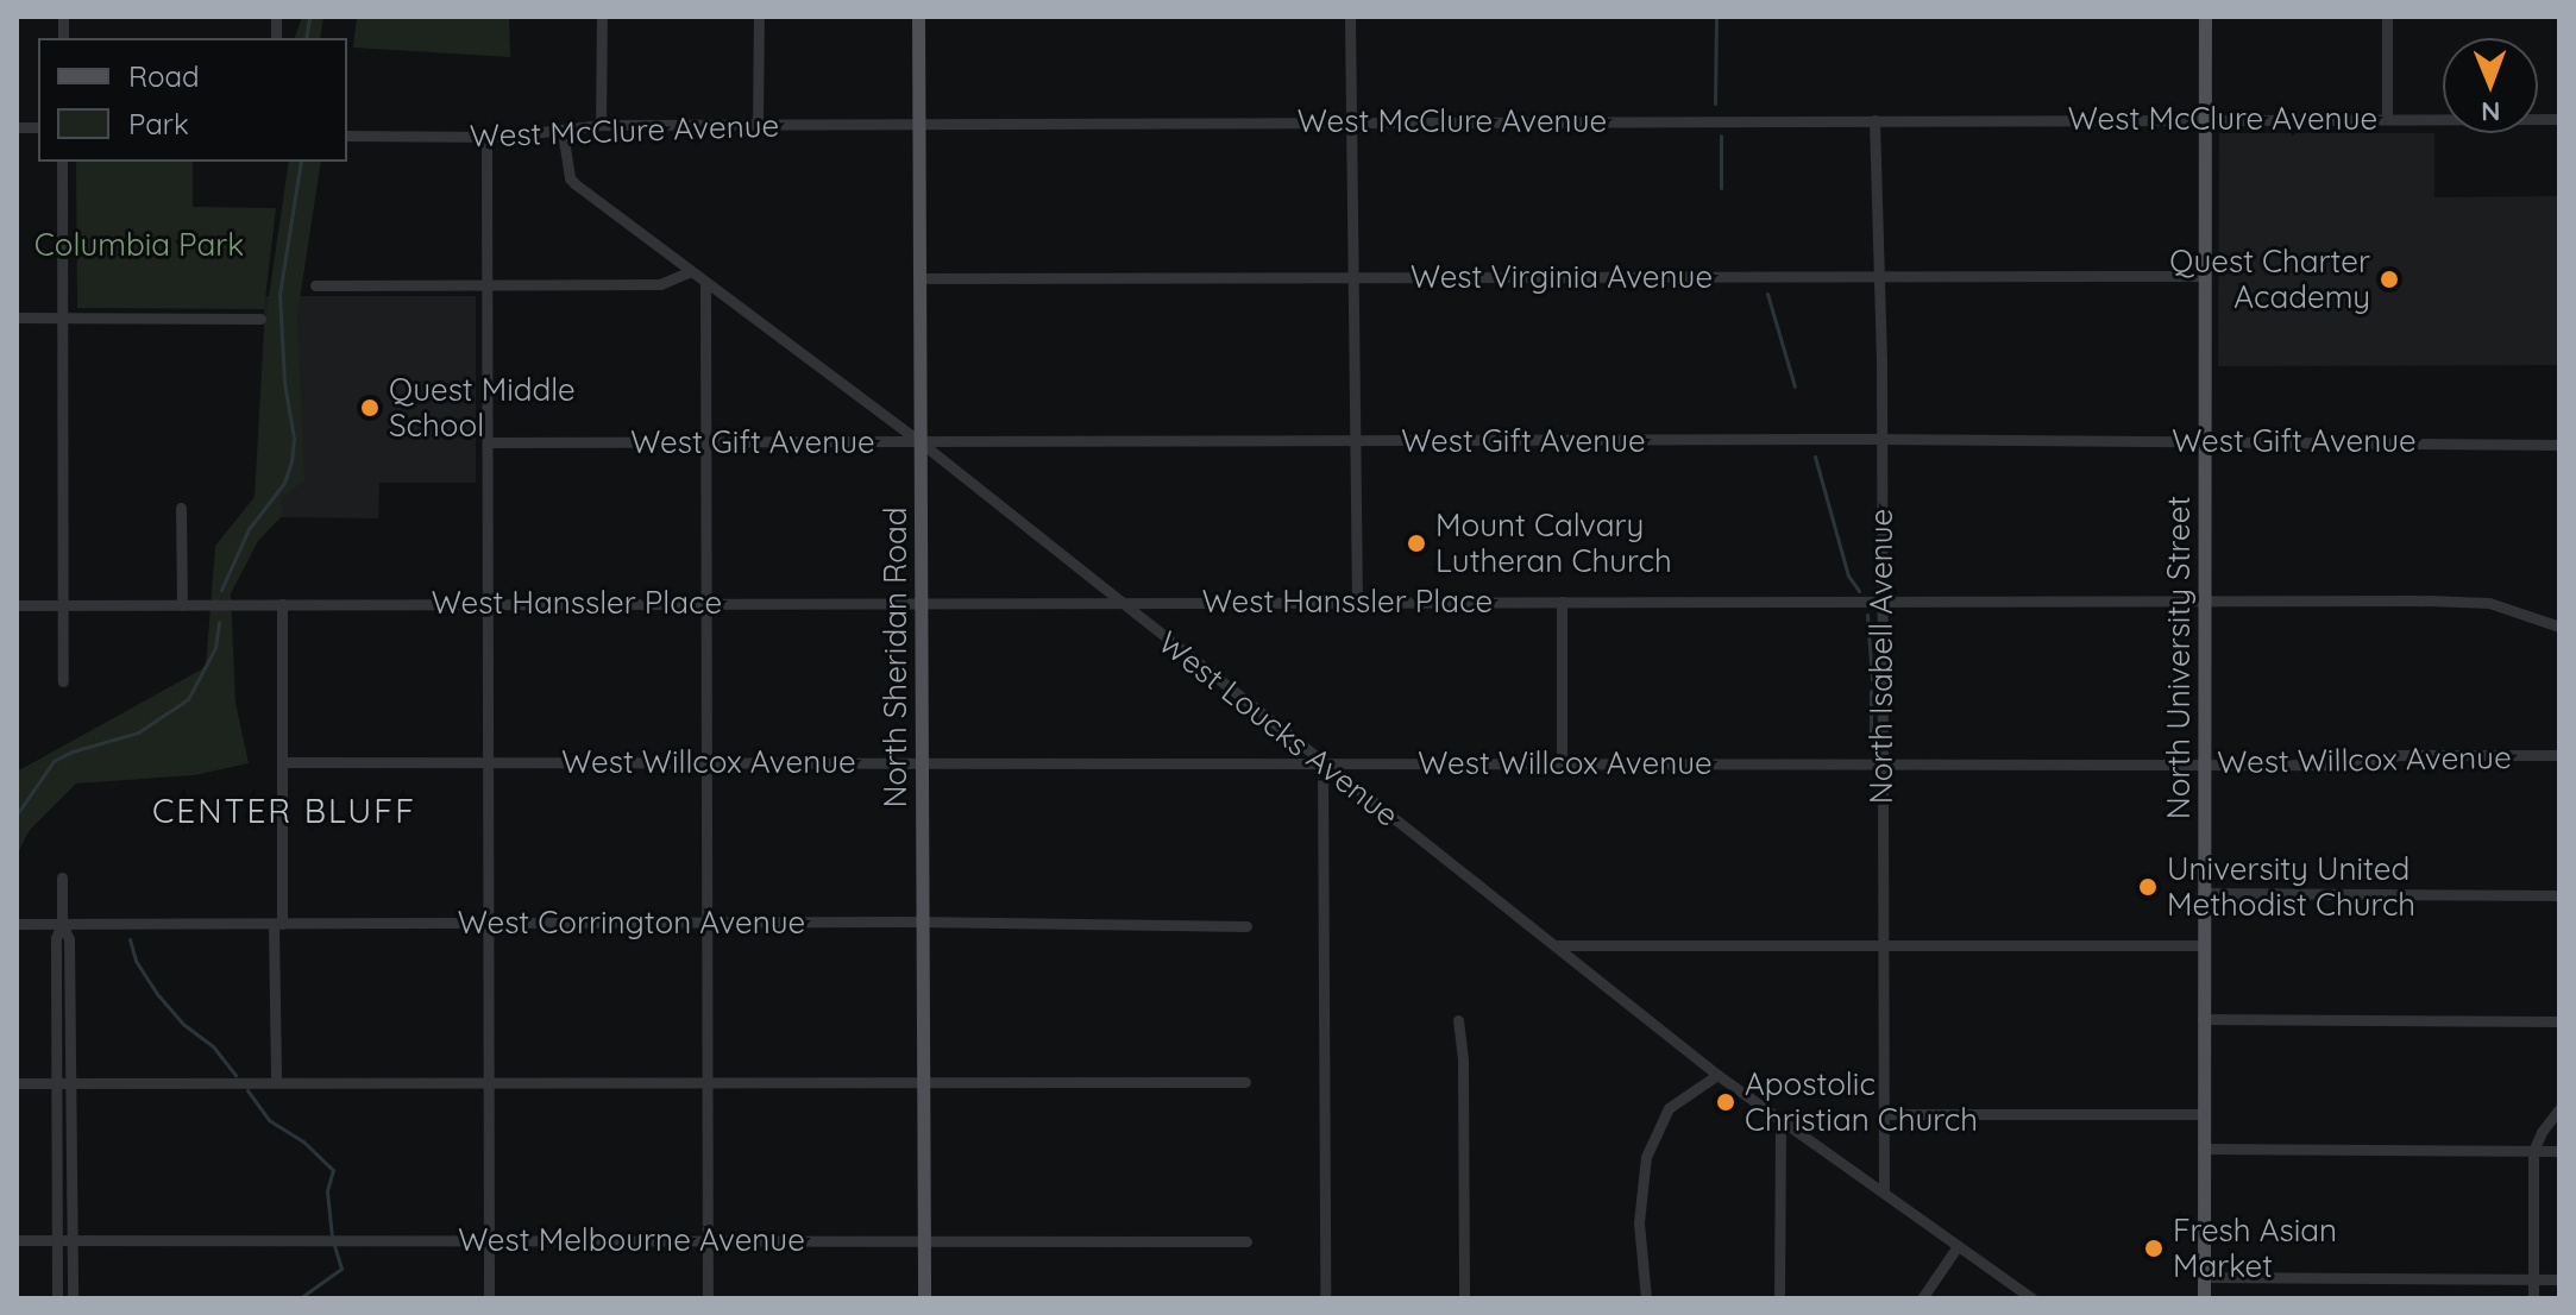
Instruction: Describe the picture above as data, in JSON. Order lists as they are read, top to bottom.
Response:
{
  "streets": {
    "main road": ["North Sheridan Road", "North University Street"],
    "street": [
      "West McClure Avenue",
      "West Virginia Avenue",
      "West Gift Avenue",
      "West Hanssler Place",
      "North Isabell Avenue",
      "West Loucks Avenue",
      "West Willcox Avenue",
      "West Corrington Avenue",
      "West Melbourne Avenue"
    ]
  },
  "crossings": [
    ["West McClure Avenue", "North Isabell Avenue"],
    ["West McClure Avenue", "North Sheridan Road"],
    ["West McClure Avenue", "North University Street"],
    ["West McClure Avenue", "West Loucks Avenue"],
    ["West Virginia Avenue", "North Isabell Avenue"],
    ["West Virginia Avenue", "North Sheridan Road"],
    ["West Virginia Avenue", "North University Street"],
    ["West Gift Avenue", "North Isabell Avenue"],
    ["West Gift Avenue", "North Sheridan Road"],
    ["West Gift Avenue", "North University Street"],
    ["West Gift Avenue", "West Loucks Avenue"],
    ["West Hanssler Place", "North Isabell Avenue"],
    ["West Hanssler Place", "North Sheridan Road"],
    ["West Hanssler Place", "North University Street"],
    ["West Hanssler Place", "West Loucks Avenue"],
    ["North Isabell Avenue", "West Loucks Avenue"],
    ["North Isabell Avenue", "West Willcox Avenue"],
    ["North Sheridan Road", "West Loucks Avenue"],
    ["North Sheridan Road", "West Willcox Avenue"],
    ["North Sheridan Road", "West Corrington Avenue"],
    ["North Sheridan Road", "West Melbourne Avenue"],
    ["North University Street", "West Willcox Avenue"],
    ["West Loucks Avenue", "West Willcox Avenue"]
  ],
  "districts": ["CENTER BLUFF"],
  "parks": ["Columbia Park"],
  "places": [
    "Quest Charter Academy",
    "Quest Middle School",
    "Mount Calvary Lutheran Church",
    "University United Methodist Church",
    "Apostolic Christian Church",
    "Fresh Asian Market"
  ],
  "legend": ["Road", "Park"],
  "north": "bottom"
}
